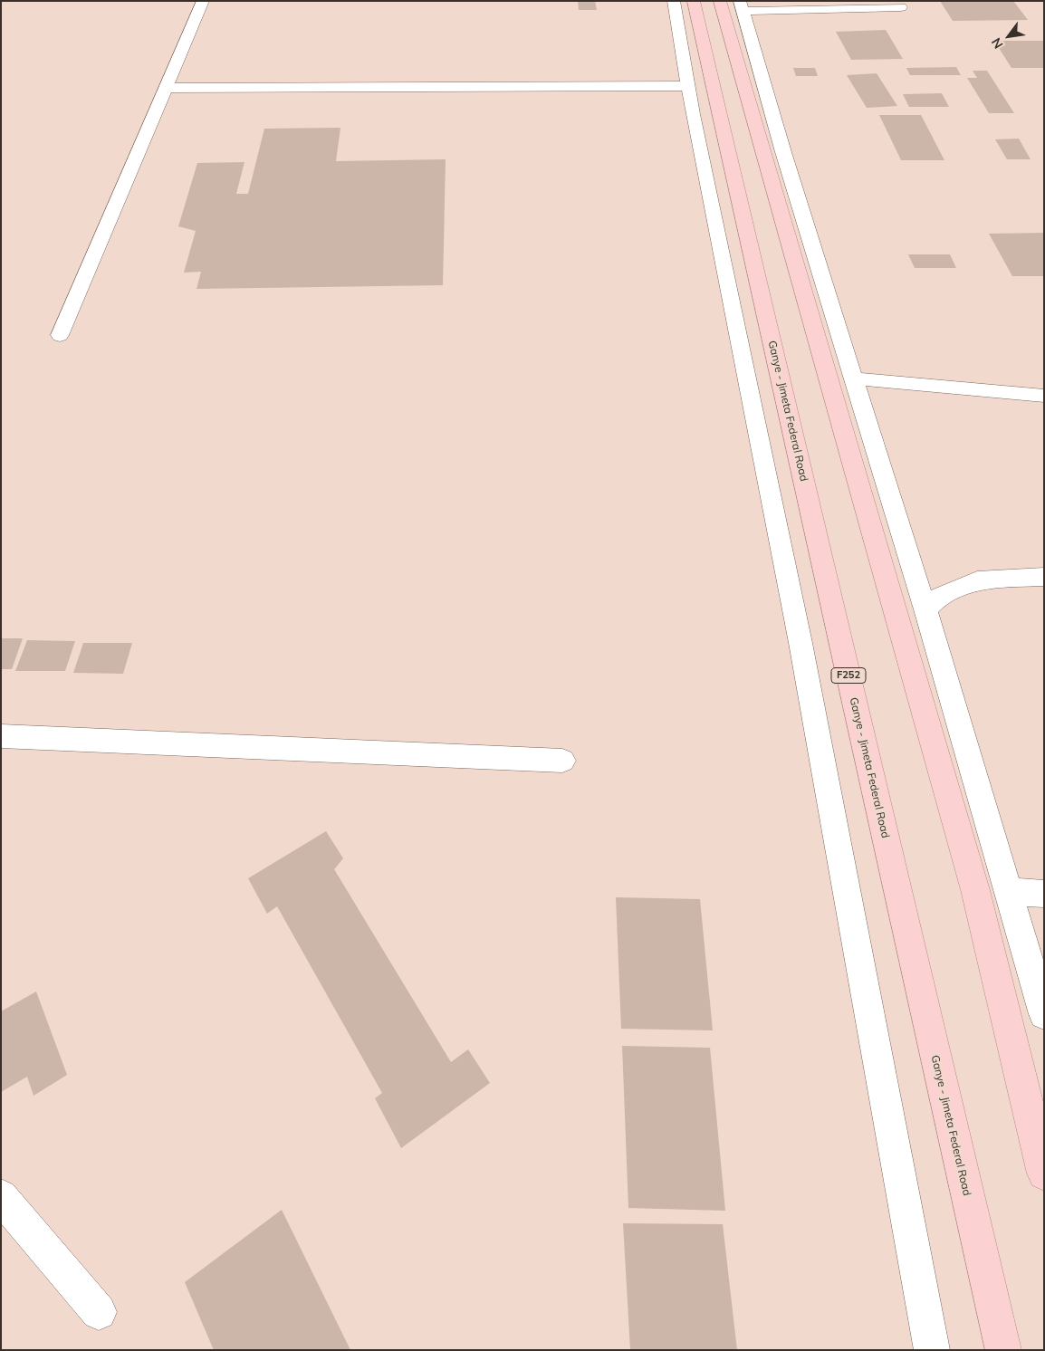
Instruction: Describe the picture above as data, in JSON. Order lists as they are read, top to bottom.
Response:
{
  "streets": {
    "main road": ["Ganye - Jimeta Federal Road", "F252"]
  },
  "north": "bottom left"
}
